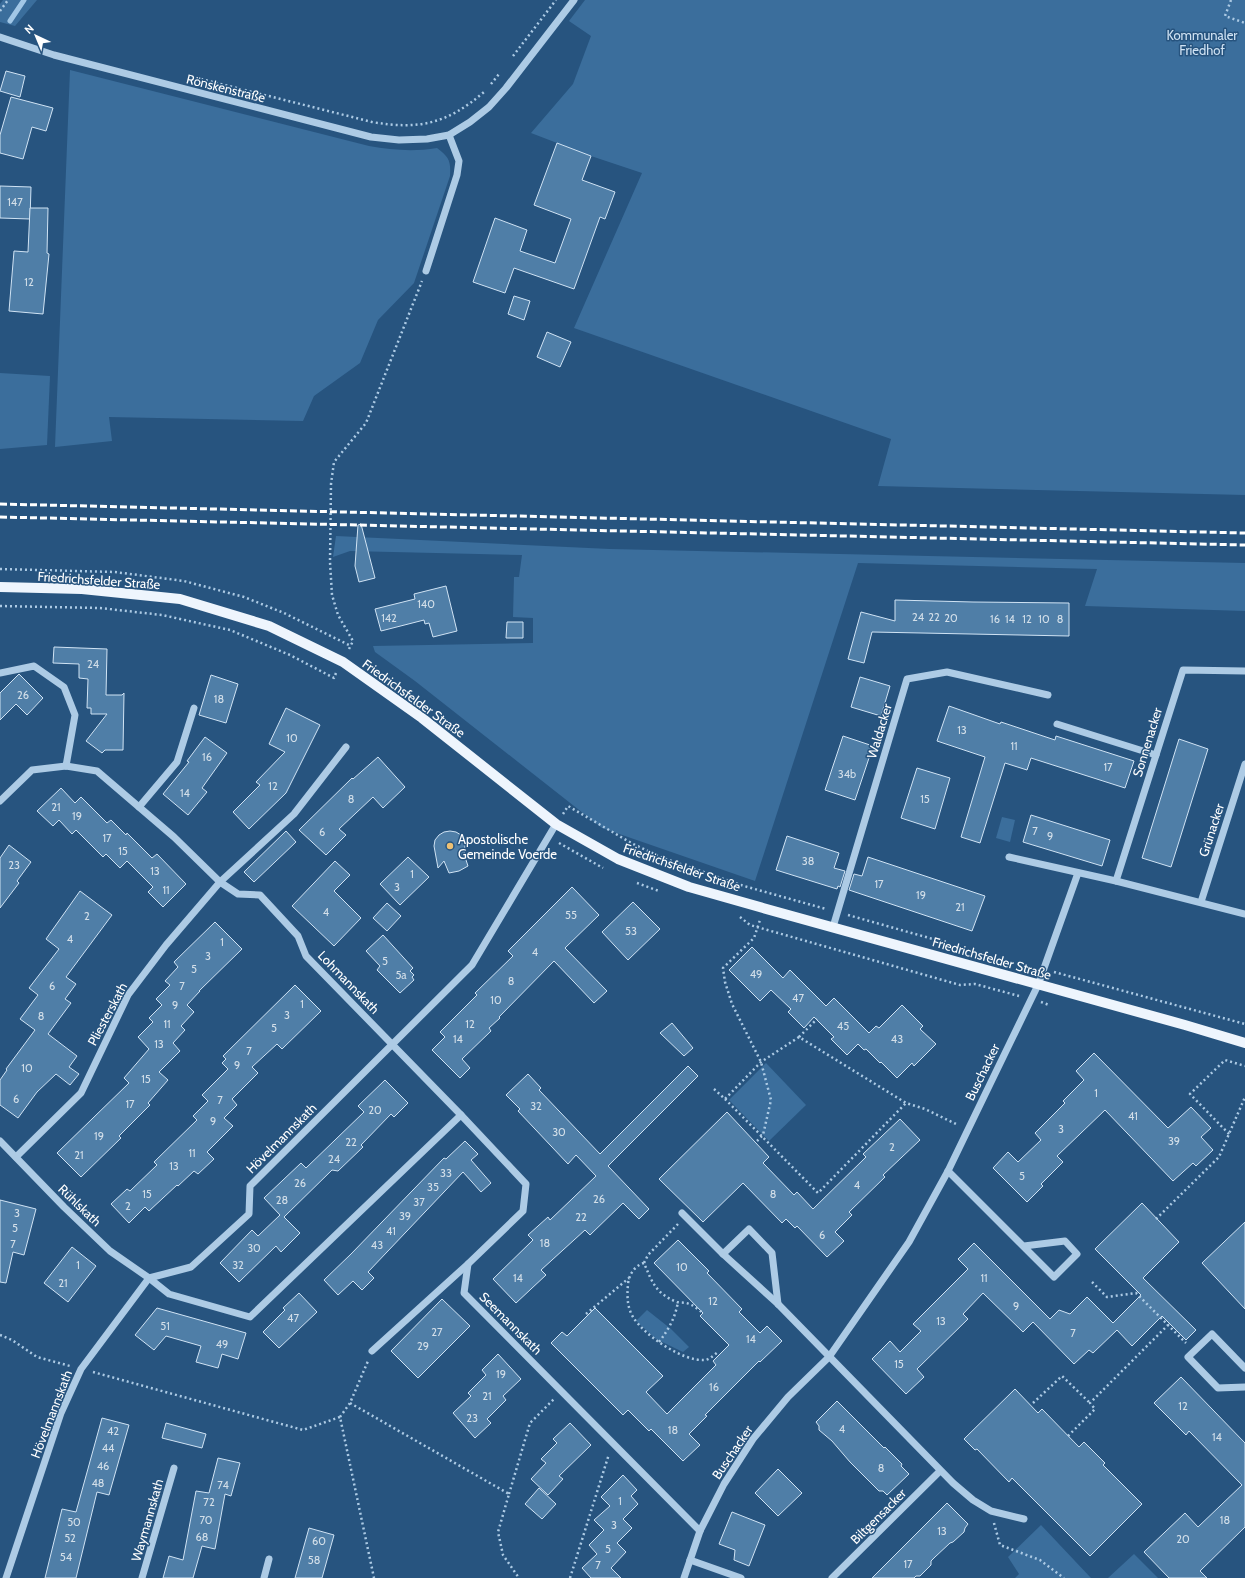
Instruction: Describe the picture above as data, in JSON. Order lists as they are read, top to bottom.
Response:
{
  "streets": {
    "main road": ["Friedrichsfelder Straße"],
    "street": [
      "Rönskenstraße",
      "Waldacker",
      "Sonnenacker",
      "Grünacker",
      "Lohmannskath",
      "Pliesterskath",
      "Buschacker",
      "Hövelmannskath",
      "Rühlskath",
      "Seemannskath",
      "Biltgensacker",
      "Waymannskath"
    ]
  },
  "crossings": [
    ["Friedrichsfelder Straße", "Waldacker"],
    ["Friedrichsfelder Straße", "Buschacker"],
    ["Friedrichsfelder Straße", "Hövelmannskath"],
    ["Lohmannskath", "Pliesterskath"],
    ["Lohmannskath", "Hövelmannskath"],
    ["Pliesterskath", "Rühlskath"],
    ["Buschacker", "Seemannskath"],
    ["Hövelmannskath", "Rühlskath"]
  ],
  "parks": ["Kommunaler Friedhof"],
  "places": ["Apostolische Gemeinde Voerde"],
  "house_numbers": [
    "147",
    "12",
    "140",
    "24",
    "22",
    "142",
    "20",
    "16",
    "14",
    "12",
    "10",
    "8",
    "24",
    "26",
    "18",
    "13",
    "10",
    "11",
    "16",
    "17",
    "34b",
    "12",
    "14",
    "8",
    "15",
    "21",
    "19",
    "7",
    "6",
    "9",
    "17",
    "15",
    "38",
    "23",
    "13",
    "1",
    "17",
    "3",
    "11",
    "19",
    "21",
    "4",
    "55",
    "2",
    "53",
    "4",
    "1",
    "4",
    "3",
    "5",
    "5",
    "49",
    "5a",
    "8",
    "6",
    "7",
    "47",
    "10",
    "1",
    "9",
    "3",
    "8",
    "11",
    "12",
    "45",
    "5",
    "14",
    "43",
    "13",
    "7",
    "9",
    "10",
    "15",
    "1",
    "6",
    "7",
    "17",
    "32",
    "20",
    "41",
    "9",
    "3",
    "30",
    "19",
    "39",
    "22",
    "2",
    "11",
    "21",
    "24",
    "13",
    "33",
    "5",
    "26",
    "4",
    "35",
    "15",
    "8",
    "26",
    "28",
    "37",
    "2",
    "3",
    "39",
    "22",
    "5",
    "41",
    "6",
    "18",
    "7",
    "43",
    "30",
    "1",
    "32",
    "10",
    "14",
    "11",
    "21",
    "12",
    "9",
    "47",
    "13",
    "51",
    "27",
    "7",
    "14",
    "49",
    "29",
    "15",
    "19",
    "16",
    "21",
    "12",
    "23",
    "4",
    "18",
    "42",
    "14",
    "44",
    "46",
    "8",
    "48",
    "74",
    "1",
    "72",
    "70",
    "18",
    "50",
    "3",
    "13",
    "68",
    "52",
    "20",
    "60",
    "5",
    "54",
    "58",
    "17",
    "7"
  ],
  "north": "top left"
}
